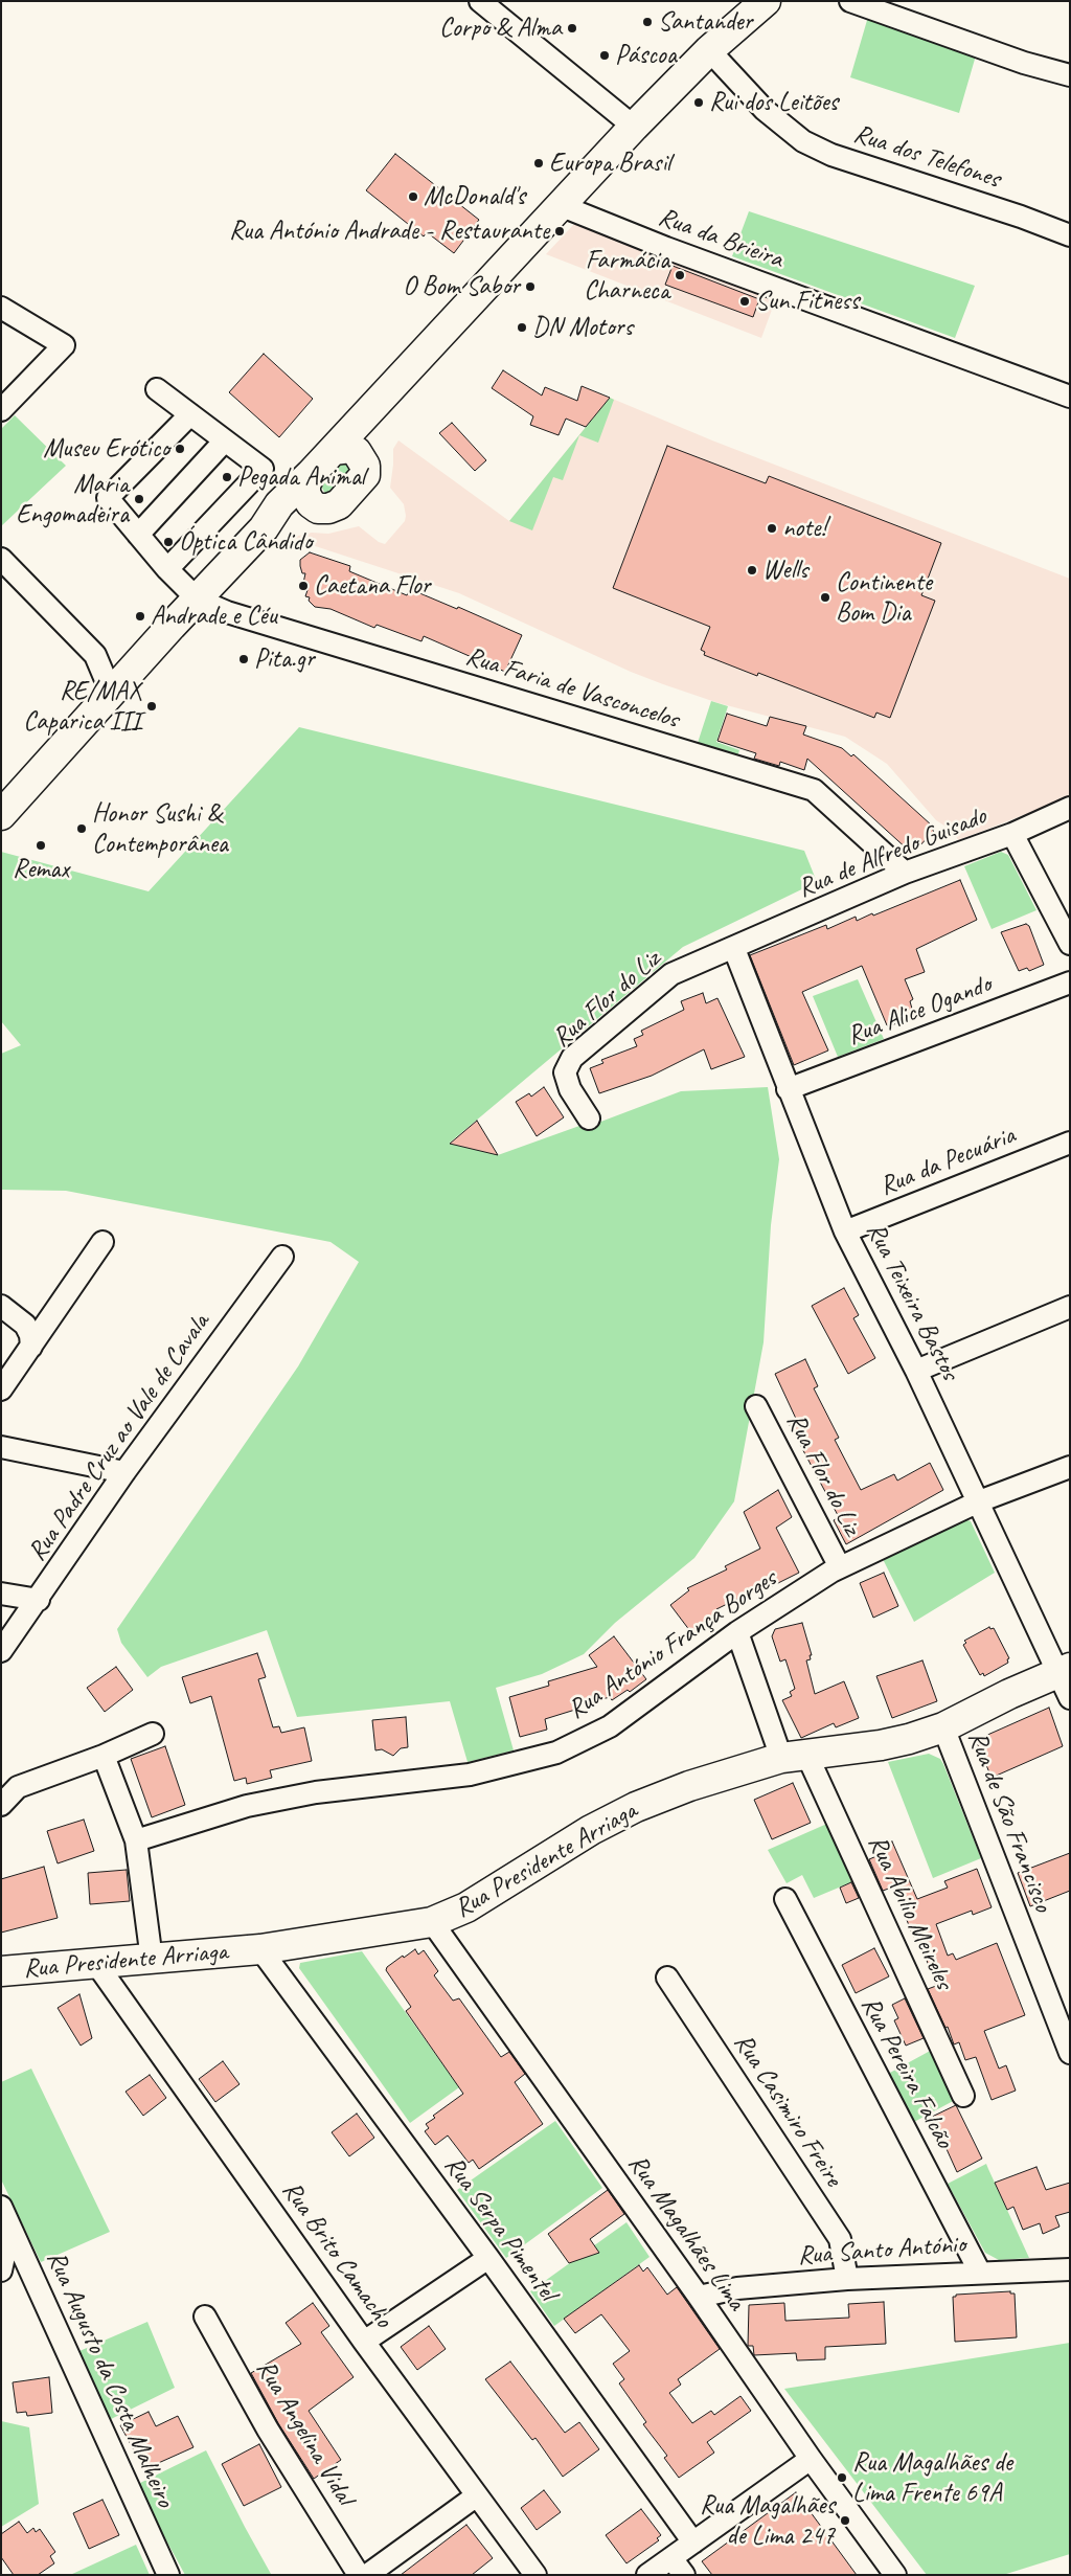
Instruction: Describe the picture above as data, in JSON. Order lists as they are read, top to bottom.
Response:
{
  "streets": {
    "main road": ["Rua Presidente Arriaga"],
    "street": [
      "Rua dos Telefones",
      "Rua da Brieira",
      "Rua Faria de Vasconcelos",
      "Rua de Alfredo Guisado",
      "Rua Flor do Liz",
      "Rua Alice Ogando",
      "Rua da Pecuária",
      "Rua Teixeira Bastos",
      "Rua Padre Cruz ao Vale de Cavala",
      "Rua António França Borges",
      "Rua de São Francisco",
      "Rua Abilio Meireles",
      "Rua Pereira Falcão",
      "Rua Casimiro Freire",
      "Rua Serpa Pimentel",
      "Rua Magalhães Lima",
      "Rua Santo António",
      "Rua Brito Camacho",
      "Rua Augusto da Costa Malheiro",
      "Rua Angelina Vidal"
    ]
  },
  "crossings": [
    ["Rua Faria de Vasconcelos", "Rua de Alfredo Guisado"],
    ["Rua de Alfredo Guisado", "Rua Flor do Liz"],
    ["Rua de Alfredo Guisado", "Rua Teixeira Bastos"],
    ["Rua Flor do Liz", "Rua Teixeira Bastos"],
    ["Rua Flor do Liz", "Rua António França Borges"],
    ["Rua Alice Ogando", "Rua Teixeira Bastos"],
    ["Rua da Pecuária", "Rua Teixeira Bastos"],
    ["Rua Teixeira Bastos", "Rua António França Borges"],
    ["Rua Teixeira Bastos", "Rua Presidente Arriaga"],
    ["Rua António França Borges", "Rua Abilio Meireles"],
    ["Rua de São Francisco", "Rua Presidente Arriaga"],
    ["Rua Presidente Arriaga", "Rua Abilio Meireles"],
    ["Rua Presidente Arriaga", "Rua Serpa Pimentel"],
    ["Rua Presidente Arriaga", "Rua Magalhães Lima"],
    ["Rua Presidente Arriaga", "Rua Brito Camacho"],
    ["Rua Pereira Falcão", "Rua Santo António"],
    ["Rua Casimiro Freire", "Rua Santo António"],
    ["Rua Magalhães Lima", "Rua Santo António"]
  ],
  "places": [
    "Santander",
    "Corpo & Alma",
    "Páscoa",
    "Rui dos Leitões",
    "Europa Brasil",
    "McDonald's",
    "Rua António Andrade - Restaurante",
    "Farmácia Charneca",
    "O Bom Sabor",
    "Sun Fitness",
    "DN Motors",
    "Museu Erótico",
    "Pegada Animal",
    "Maria Engomadeira",
    "note!",
    "Óptica Cândido",
    "Wells",
    "Caetana Flor",
    "Continente Bom Dia",
    "Andrade e Céu",
    "Pita.gr",
    "RE/MAX Caparica III",
    "Honor Sushi & Contemporânea",
    "Remax",
    "Rua Magalhães de Lima Frente 69A",
    "Rua Magalhães de Lima 247"
  ]
}
